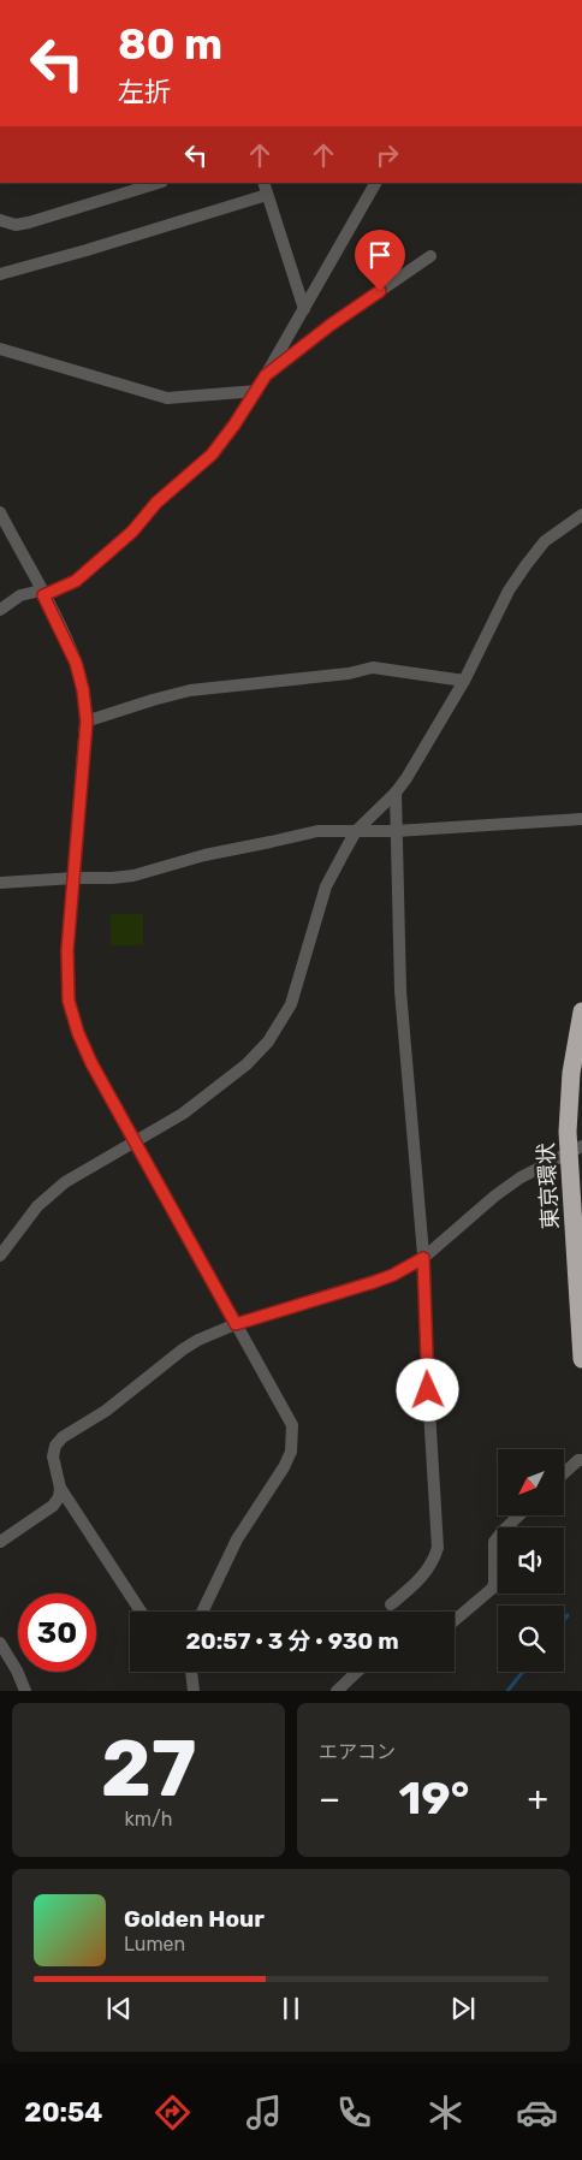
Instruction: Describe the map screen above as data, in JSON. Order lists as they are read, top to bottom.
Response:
{
  "streets": {
    "highway": ["東京環状"]
  },
  "north": "bottom left",
  "page": {
    "turn": ["80 m", "左折"],
    "limit": "30",
    "trip": "20:57 · 3 分 · 930 m",
    "tile": [
      ["27", "km/h"],
      "エアコン"
    ],
    "heat": ["−", "19°", "+"],
    "song": ["Golden Hour", "Lumen"],
    "tabs": "20:54"
  }
}
